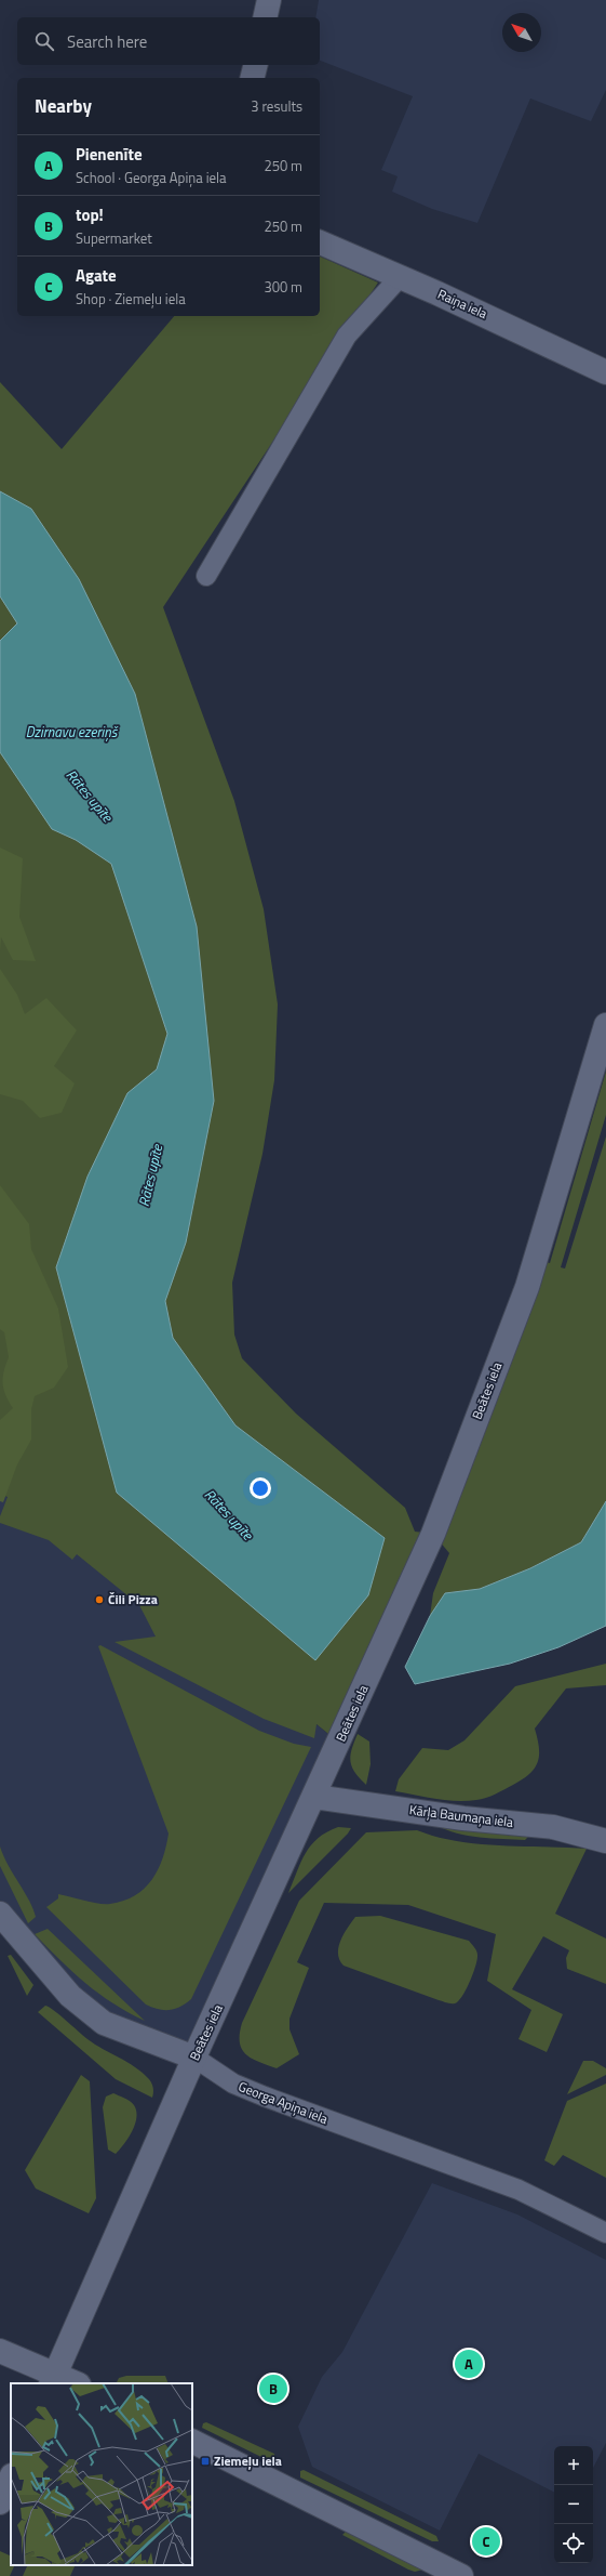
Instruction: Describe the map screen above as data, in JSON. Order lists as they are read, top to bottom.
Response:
{
  "streets": {
    "street": [
      "Raiņa iela",
      "Beātes iela",
      "Kārļa Baumaņa iela",
      "Georga Apiņa iela"
    ]
  },
  "crossings": [
    ["Beātes iela", "Kārļa Baumaņa iela"],
    ["Beātes iela", "Georga Apiņa iela"]
  ],
  "water": ["Dzirnavu ezeriņš", "Rātes upīte"],
  "places": {
    "other": ["Čili Pizza"],
    "transit": ["Ziemeļu iela"]
  },
  "north": "top left",
  "page": {
    "search": "Search here",
    "heading": ["Nearby", "3 results"],
    "list": [
      {
        "mark": "A",
        "name": "Pienenīte",
        "note": "School · Georga Apiņa iela",
        "value": "250 m"
      },
      {
        "mark": "B",
        "name": "top!",
        "note": "Supermarket",
        "value": "250 m"
      },
      {
        "mark": "C",
        "name": "Agate",
        "note": "Shop · Ziemeļu iela",
        "value": "300 m"
      }
    ],
    "pins": ["A", "B", "C"],
    "map_buttons": ["+", "−"]
  }
}
